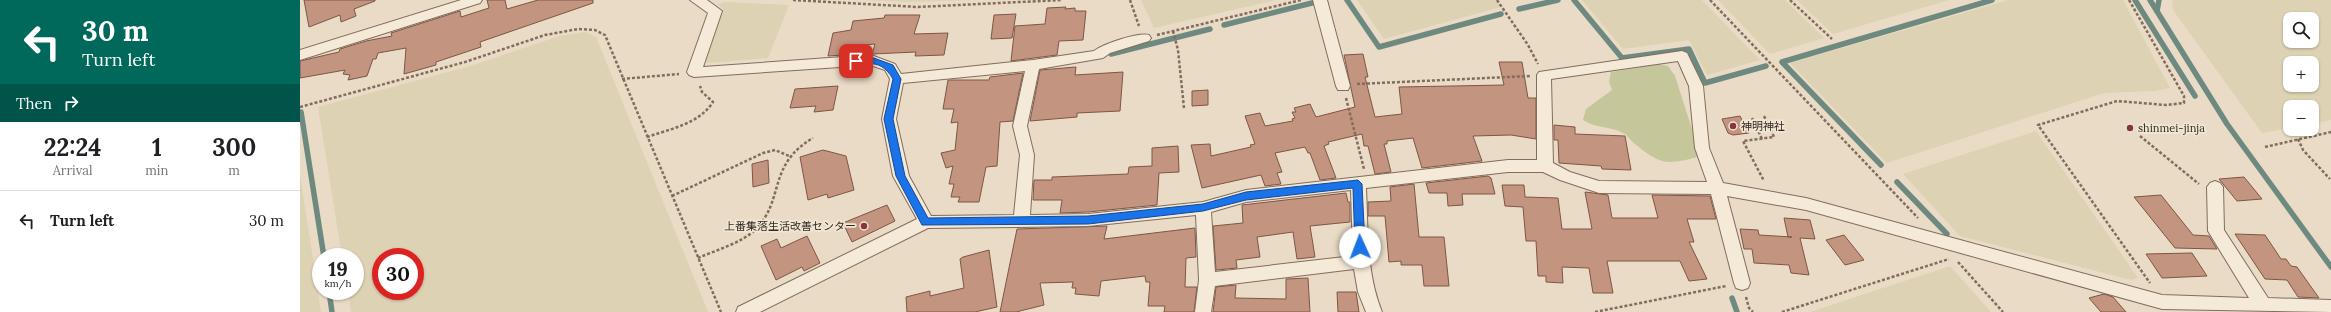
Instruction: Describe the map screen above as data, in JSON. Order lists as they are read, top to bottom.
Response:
{
  "places": ["神明神社", "shinmei-jinja", "上番集落生活改善センター"],
  "page": {
    "turn": ["30 m", "Turn left"],
    "map_buttons": ["+", "−"],
    "then": "Then",
    "eta": [
      "22:24",
      "Arrival",
      "1",
      "min",
      "300",
      "m"
    ],
    "list": [
      {
        "name": "Turn left",
        "value": "30 m"
      }
    ],
    "speed": "19 km/h",
    "limit": "30"
  }
}
